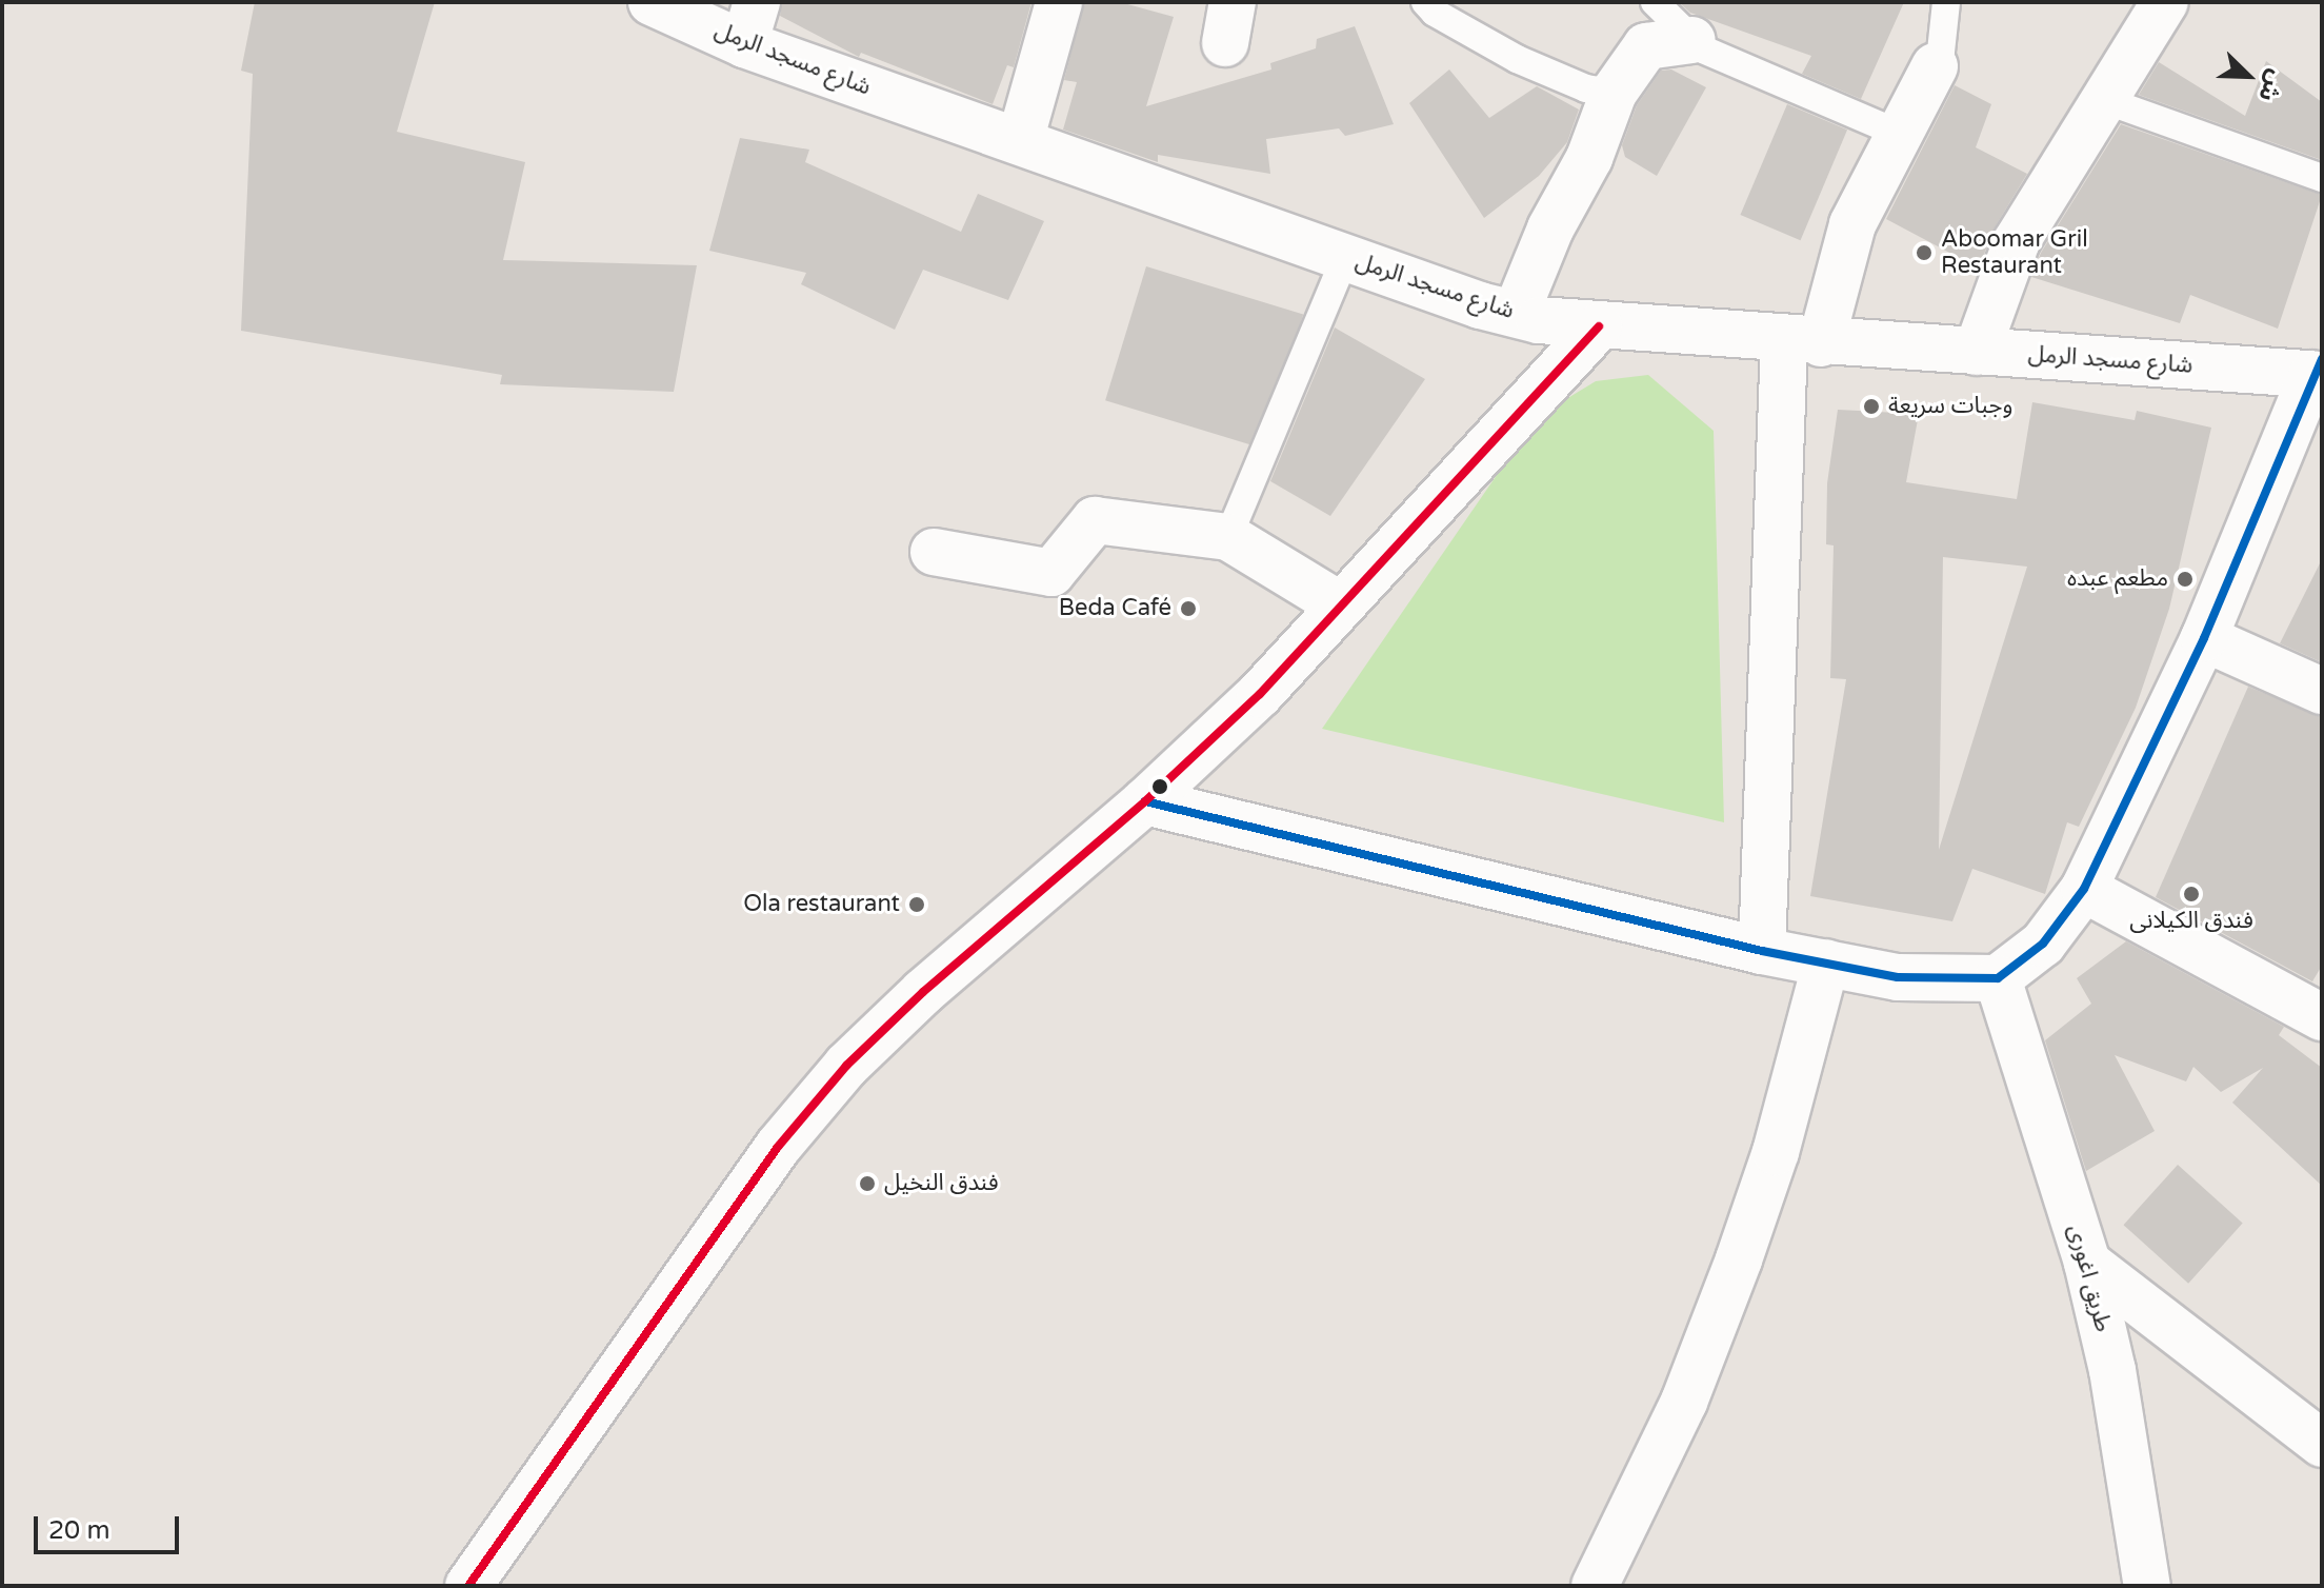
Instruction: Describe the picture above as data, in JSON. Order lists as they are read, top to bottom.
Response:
{
  "streets": {
    "street": ["شارع مسجد الرمل", "طريق اغورى"]
  },
  "places": [
    "Aboomar Gril Restaurant",
    "وجبات سريعة",
    "مطعم عبده",
    "Beda Café",
    "فندق الكيلانى",
    "Ola restaurant",
    "فندق النخيل"
  ],
  "scale_bar": "20 m",
  "north": "bottom right"
}
